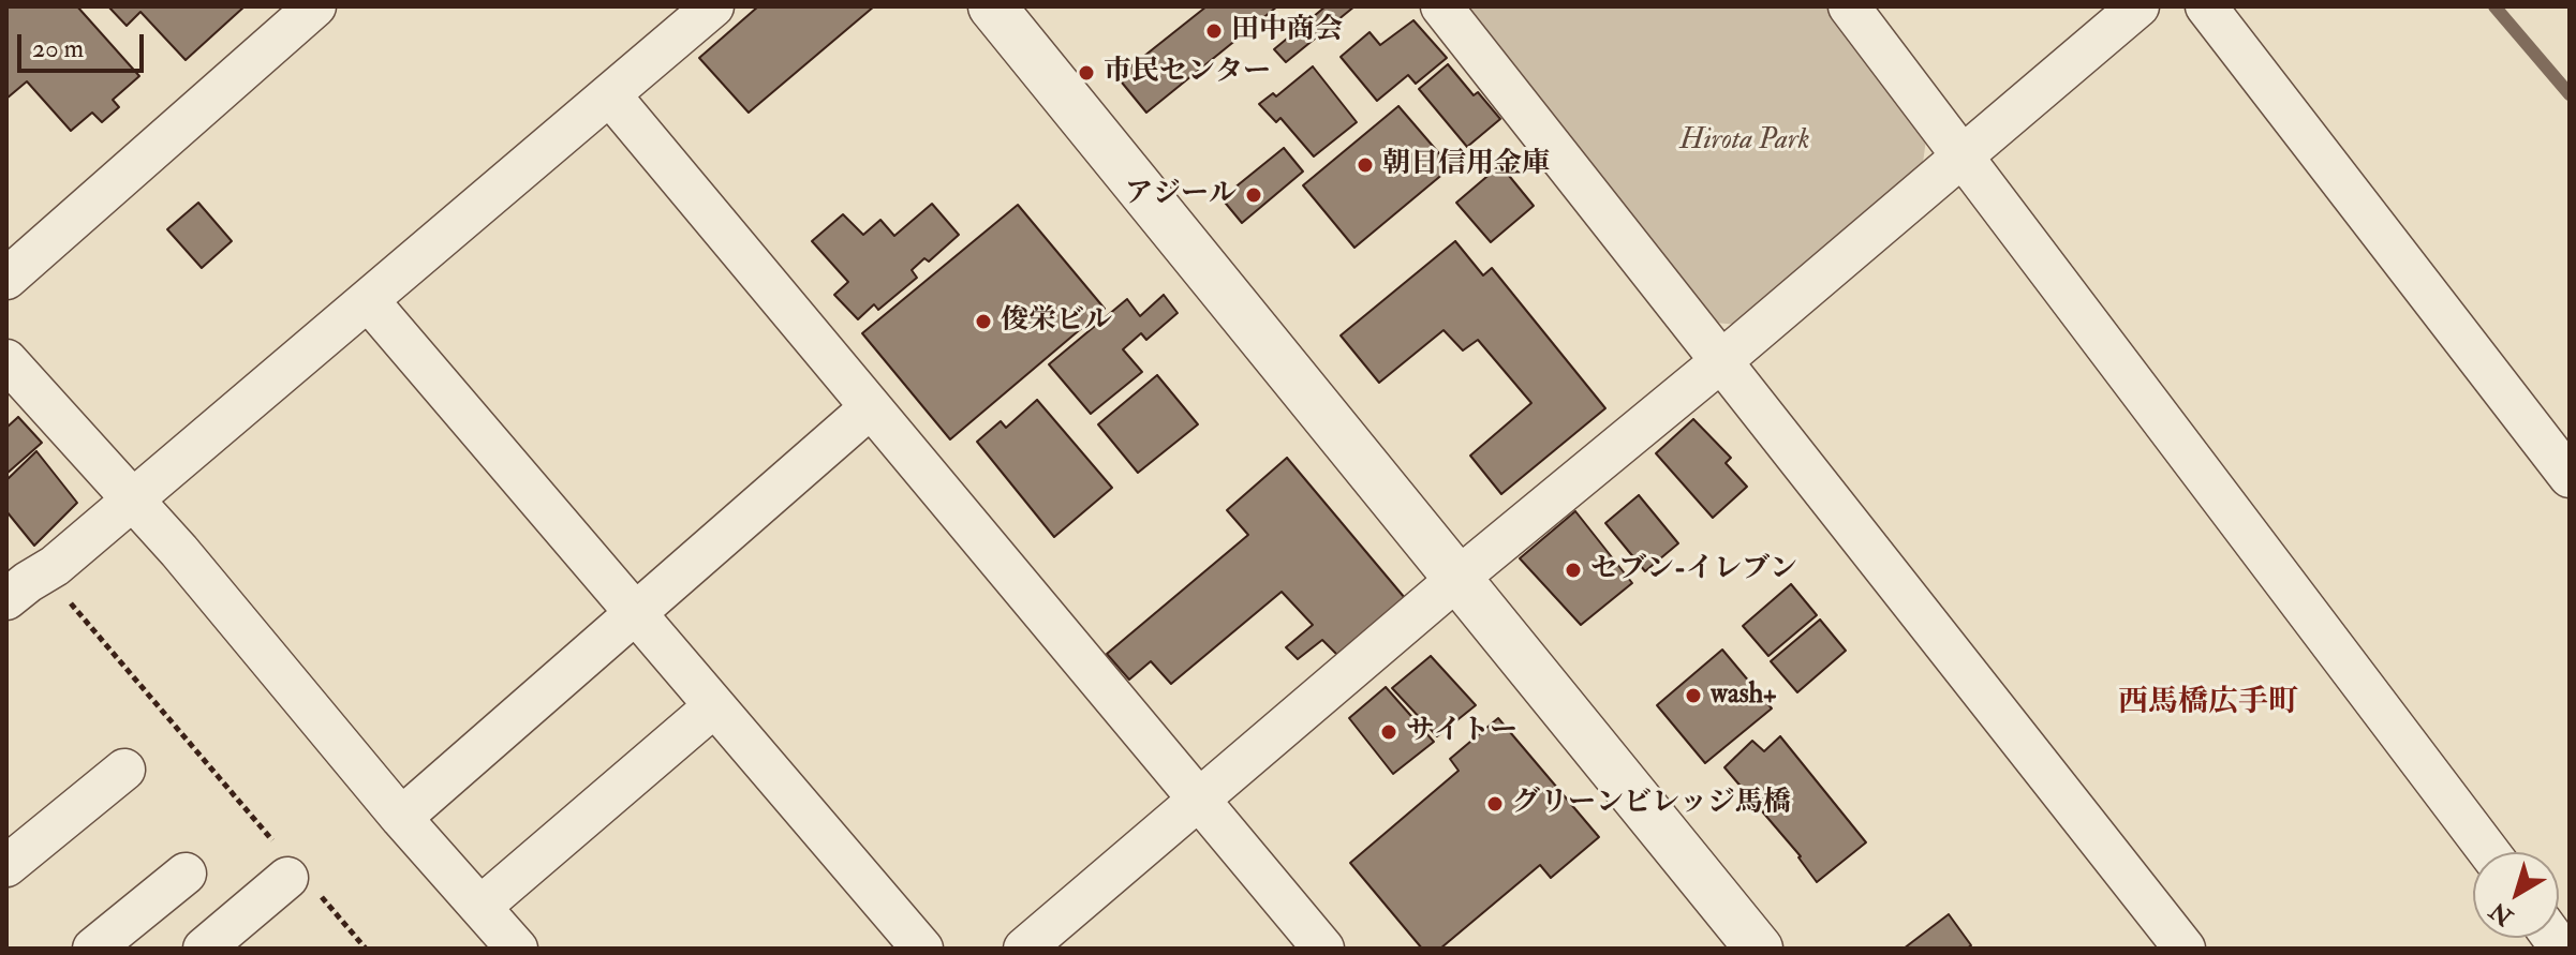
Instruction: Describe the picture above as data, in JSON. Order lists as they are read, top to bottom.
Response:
{
  "districts": ["西馬橋広手町"],
  "parks": ["Hirota Park"],
  "places": [
    "田中商会",
    "市民センター",
    "朝日信用金庫",
    "アジール",
    "俊栄ビル",
    "セブン-イレブン",
    "wash+",
    "サイトー",
    "グリーンビレッジ馬橋"
  ],
  "scale_bar": "20 m",
  "north": "bottom left"
}
